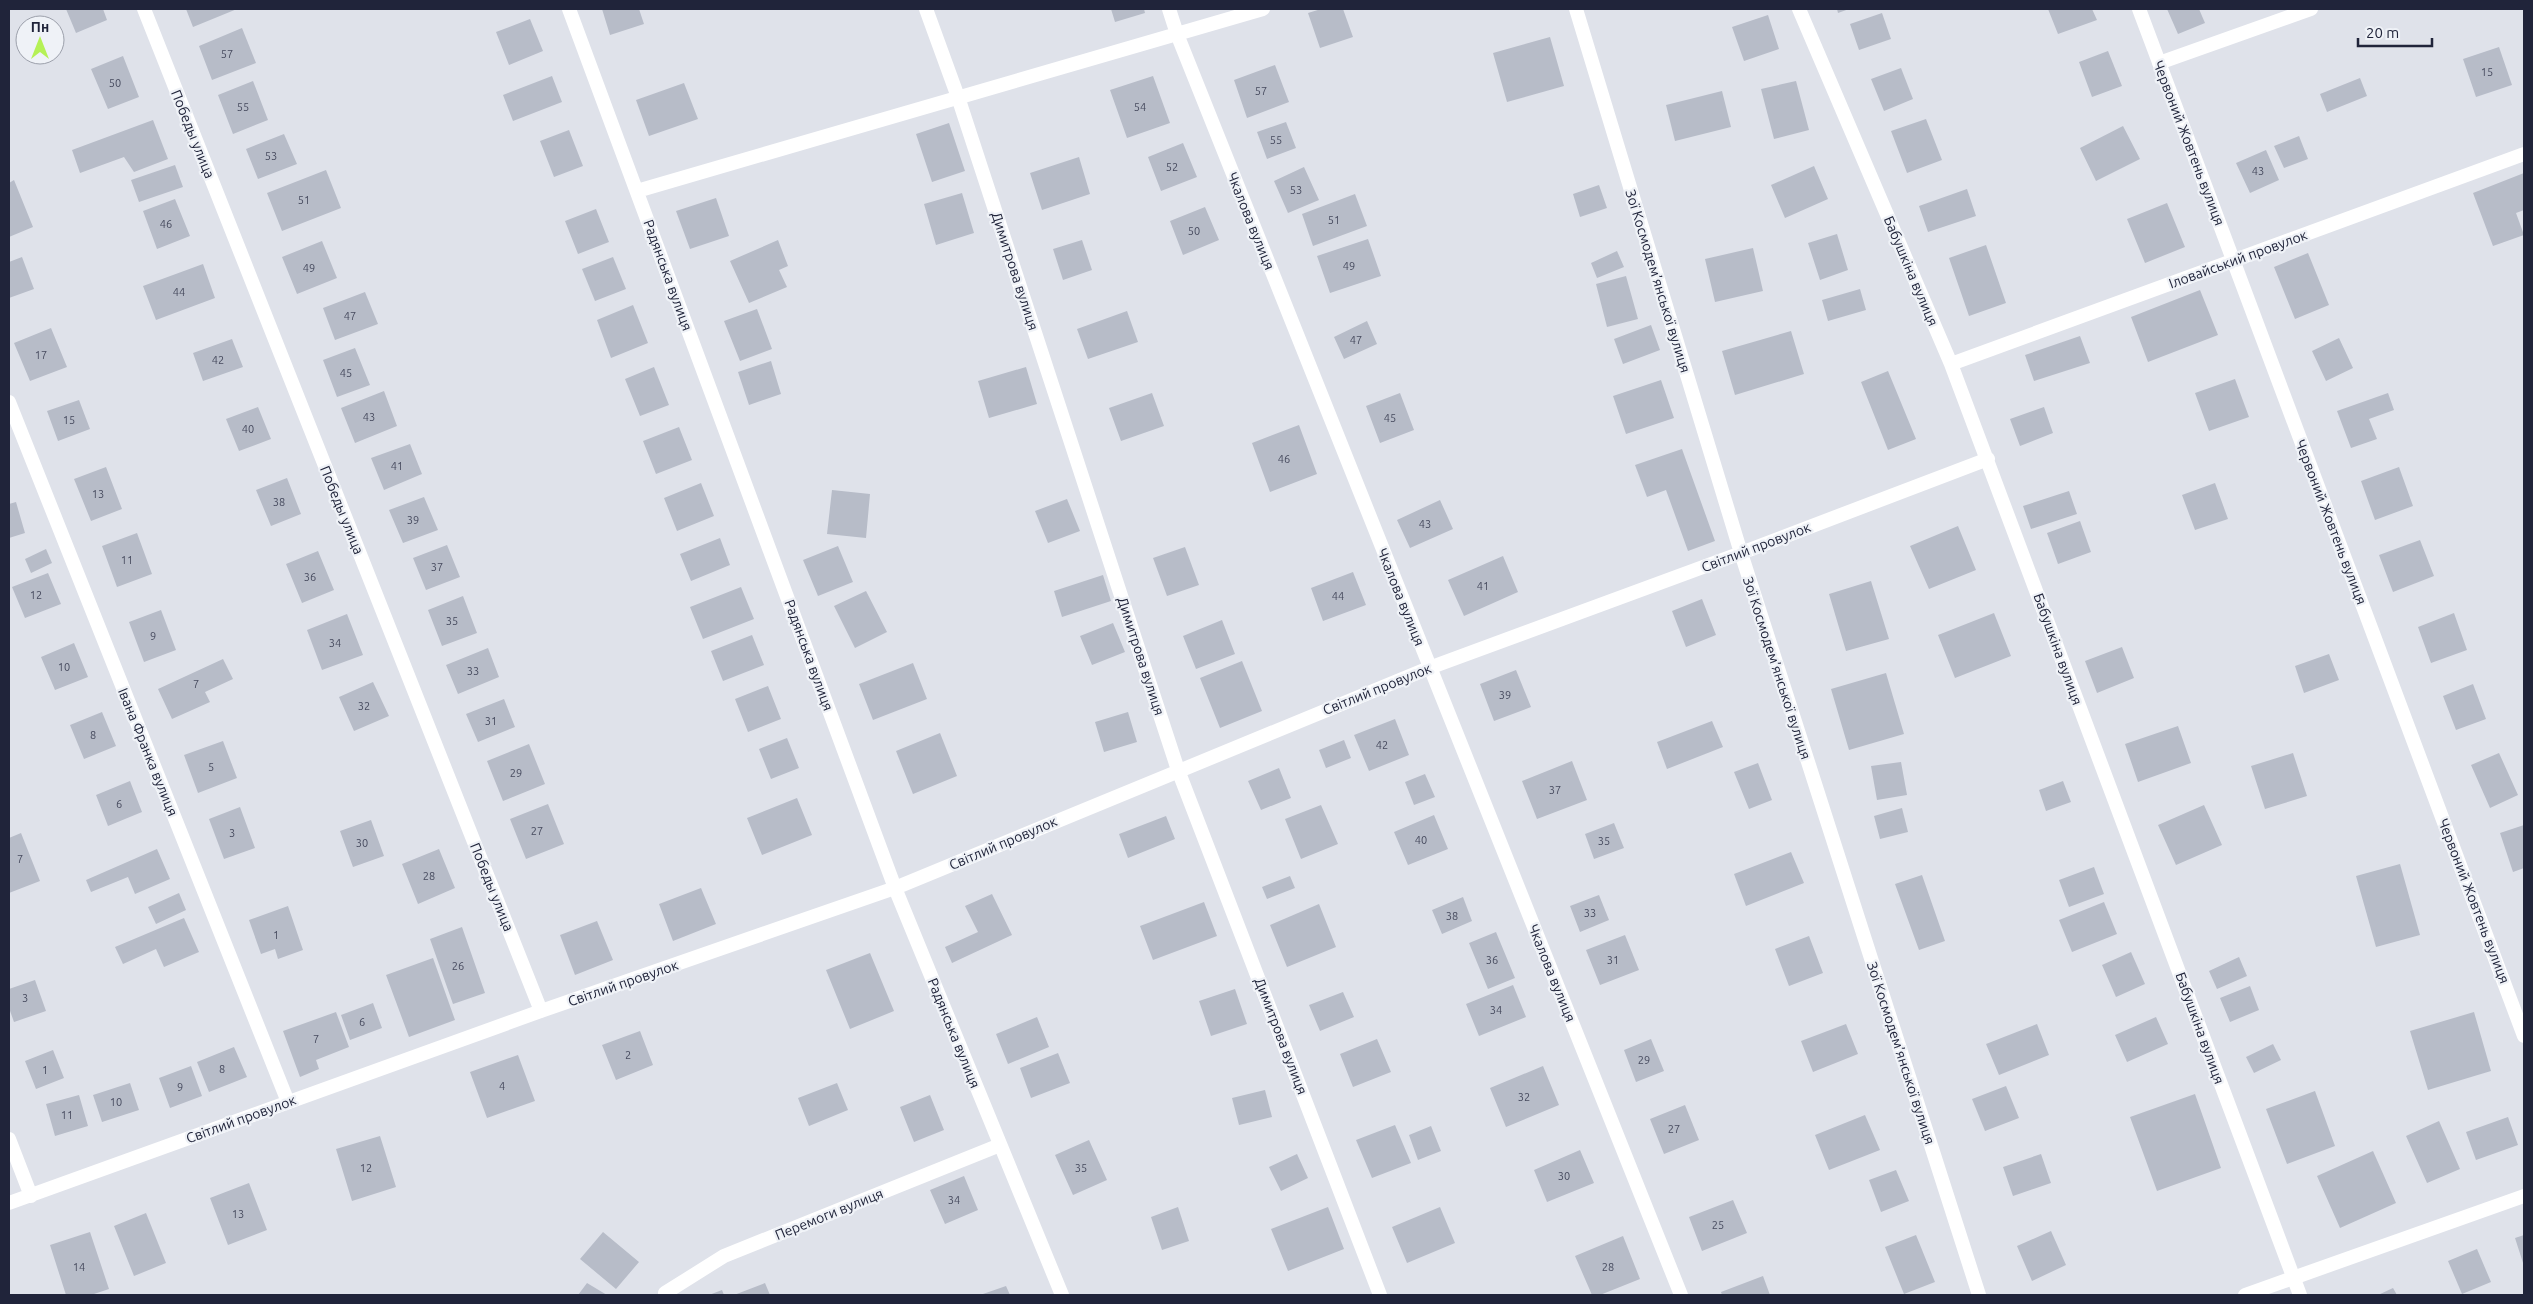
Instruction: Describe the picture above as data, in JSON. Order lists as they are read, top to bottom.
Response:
{
  "streets": {
    "street": [
      "Победы улица",
      "Червоний Жовтень вулиця",
      "Чкалова вулиця",
      "Іловайський провулок",
      "Димитрова вулиця",
      "Бабушкіна вулиця",
      "Радянська вулиця",
      "Зої Космодем’янської вулиця",
      "Світлий провулок",
      "Івана Франка вулиця",
      "Перемоги вулиця"
    ]
  },
  "crossings": [
    ["Победы улица", "Світлий провулок"],
    ["Червоний Жовтень вулиця", "Іловайський провулок"],
    ["Чкалова вулиця", "Світлий провулок"],
    ["Іловайський провулок", "Бабушкіна вулиця"],
    ["Димитрова вулиця", "Світлий провулок"],
    ["Бабушкіна вулиця", "Світлий провулок"],
    ["Радянська вулиця", "Світлий провулок"],
    ["Радянська вулиця", "Перемоги вулиця"],
    ["Зої Космодем’янської вулиця", "Світлий провулок"],
    ["Світлий провулок", "Івана Франка вулиця"]
  ],
  "house_numbers": [
    "57",
    "15",
    "50",
    "57",
    "55",
    "54",
    "55",
    "53",
    "52",
    "43",
    "53",
    "51",
    "51",
    "46",
    "50",
    "49",
    "49",
    "44",
    "47",
    "47",
    "17",
    "42",
    "45",
    "43",
    "45",
    "15",
    "40",
    "46",
    "41",
    "13",
    "38",
    "39",
    "43",
    "11",
    "37",
    "36",
    "41",
    "12",
    "44",
    "35",
    "9",
    "34",
    "10",
    "33",
    "7",
    "39",
    "32",
    "31",
    "8",
    "42",
    "5",
    "29",
    "37",
    "6",
    "27",
    "3",
    "40",
    "35",
    "30",
    "7",
    "28",
    "33",
    "38",
    "1",
    "36",
    "31",
    "26",
    "3",
    "34",
    "6",
    "7",
    "2",
    "29",
    "8",
    "1",
    "4",
    "9",
    "32",
    "10",
    "11",
    "27",
    "12",
    "35",
    "30",
    "34",
    "13",
    "25",
    "14",
    "28"
  ],
  "scale_bar": "20 m",
  "north": "top"
}
